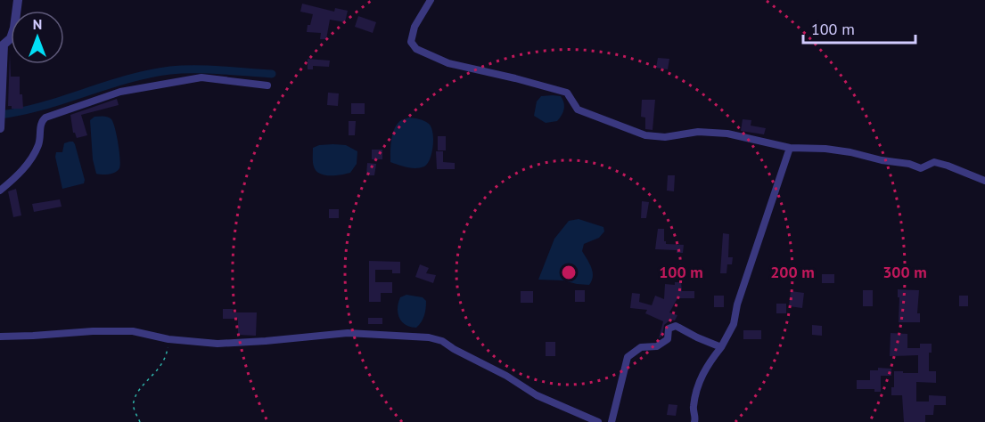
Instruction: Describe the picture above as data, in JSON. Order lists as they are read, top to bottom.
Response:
{
  "scale_bar": "100 m",
  "north": "top",
  "rings": ["100 m", "200 m", "300 m"]
}
